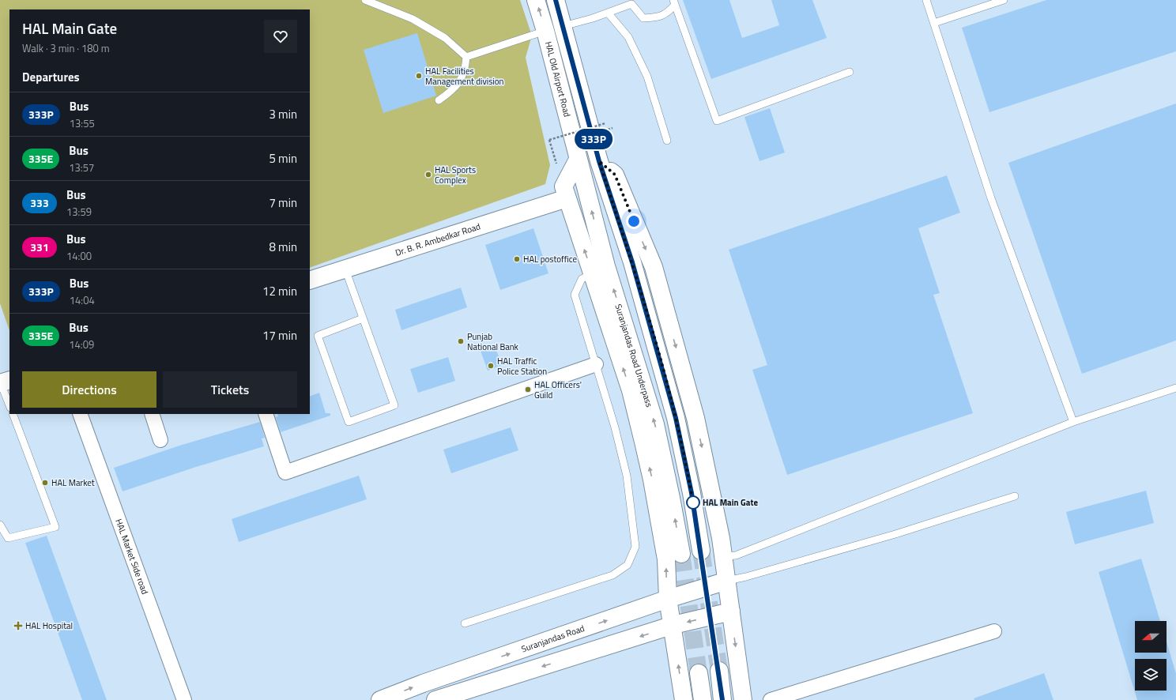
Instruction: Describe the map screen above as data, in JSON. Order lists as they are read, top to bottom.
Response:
{
  "streets": {
    "main road": [
      "HAL Old Airport Road",
      "Dr. B. R. Ambedkar Road",
      "Suranjandas Road Underpass",
      "Suranjandas Road"
    ],
    "street": ["HAL Market Side road"]
  },
  "crossings": [
    ["HAL Old Airport Road", "Suranjandas Road Underpass"]
  ],
  "places": {
    "other": [
      "HAL Facilities Management division",
      "HAL Sports Complex",
      "HAL postoffice",
      "Punjab National Bank",
      "HAL Traffic Police Station",
      "HAL Officers' Guild",
      "HAL Market",
      "HAL Main Gate"
    ],
    "health": ["HAL Hospital"]
  },
  "lines": ["bus line 333P"],
  "north": "left",
  "page": {
    "on_map": "333P",
    "heading": [
      ["HAL Main Gate", "Walk · 3 min · 180 m"],
      "Departures"
    ],
    "list": [
      {
        "mark": "333P",
        "name": "Bus",
        "note": "13:55",
        "value": "3 min"
      },
      {
        "mark": "335E",
        "name": "Bus",
        "note": "13:57",
        "value": "5 min"
      },
      {
        "mark": "333",
        "name": "Bus",
        "note": "13:59",
        "value": "7 min"
      },
      {
        "mark": "331",
        "name": "Bus",
        "note": "14:00",
        "value": "8 min"
      },
      {
        "mark": "333P",
        "name": "Bus",
        "note": "14:04",
        "value": "12 min"
      },
      {
        "mark": "335E",
        "name": "Bus",
        "note": "14:09",
        "value": "17 min"
      }
    ],
    "buttons": ["Directions", "Tickets"]
  }
}
